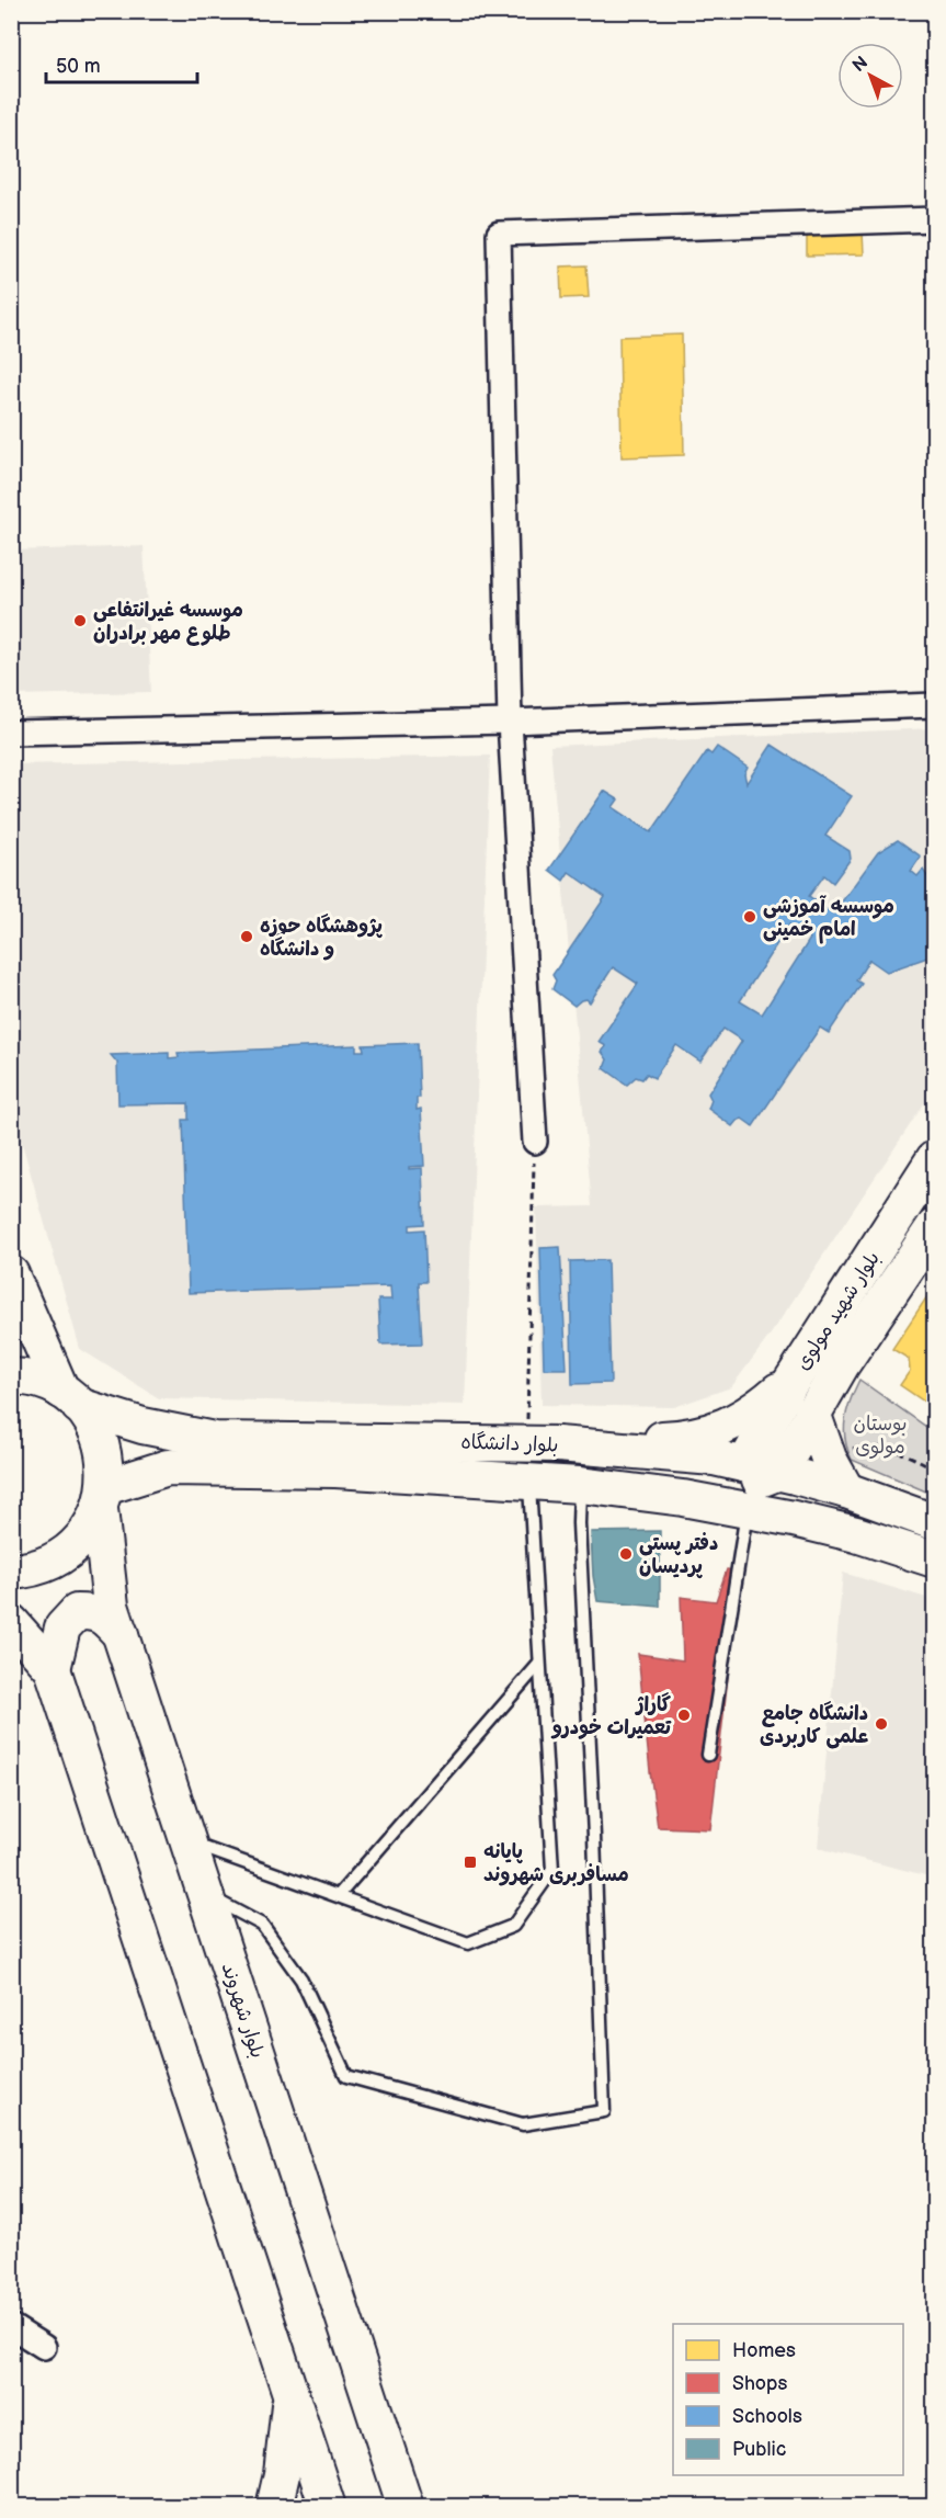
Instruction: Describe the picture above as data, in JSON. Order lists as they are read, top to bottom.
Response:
{
  "streets": {
    "main road": ["بلوار شهید مولوی", "بلوار دانشگاه", "بلوار شهروند"]
  },
  "crossings": [
    ["بلوار شهید مولوی", "بلوار دانشگاه"],
    ["بلوار دانشگاه", "بلوار شهروند"]
  ],
  "parks": ["بوستان مولوی"],
  "places": {
    "other": [
      "موسسه غیرانتفاعی طلوع مهر برادران",
      "موسسه آموزشی امام خمینی",
      "پژوهشگاه حوزه و دانشگاه",
      "دفتر پستی پردیسان",
      "گاراژ تعمیرات خودرو",
      "دانشگاه جامع علمی کاربردی"
    ],
    "transit": ["پایانه مسافربری شهروند"]
  },
  "legend": [
    "Homes",
    "Shops",
    "Schools",
    "Public"
  ],
  "scale_bar": "50 m",
  "north": "top left"
}
